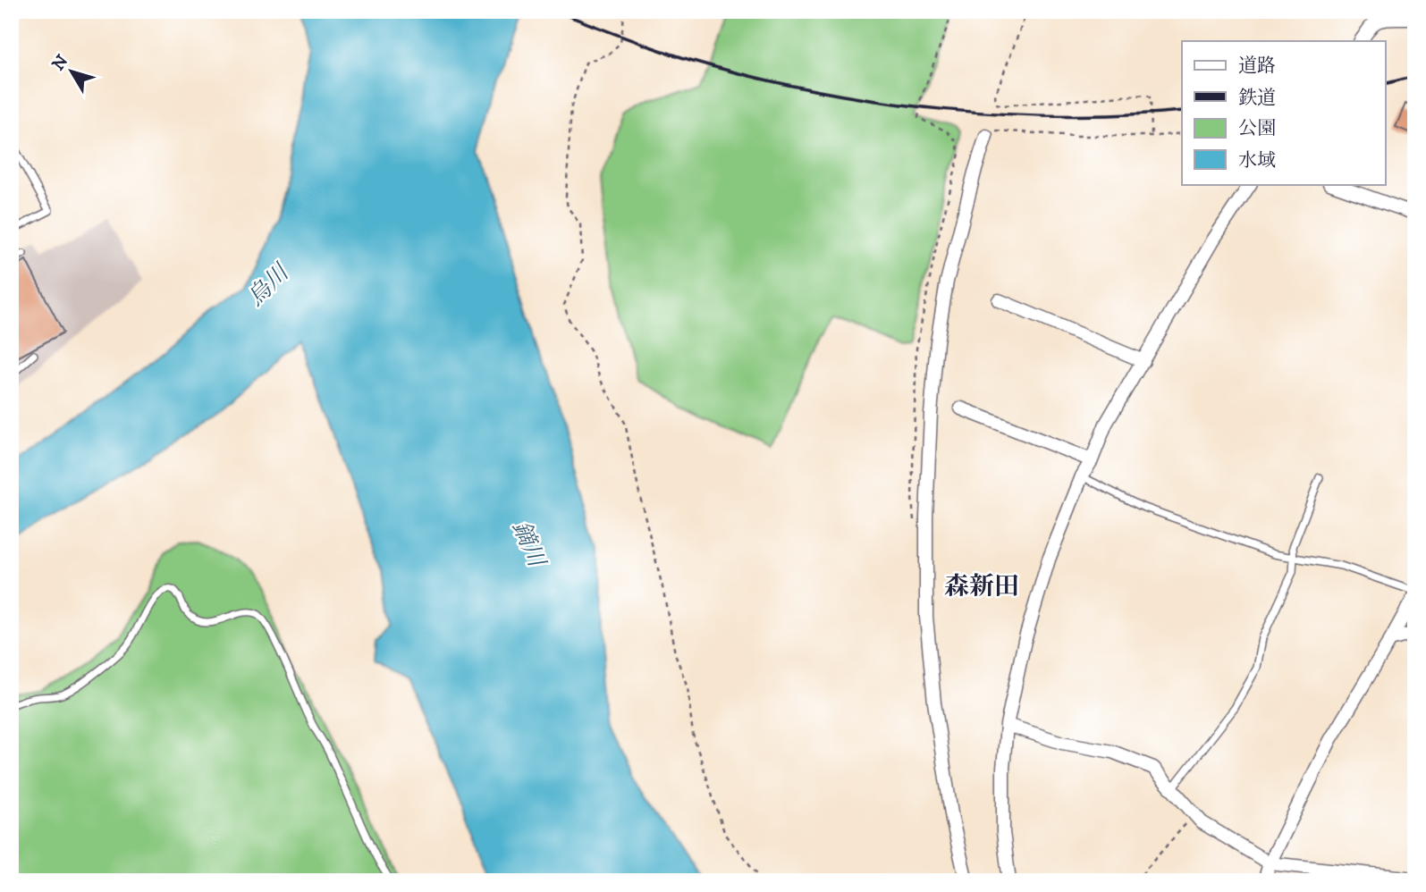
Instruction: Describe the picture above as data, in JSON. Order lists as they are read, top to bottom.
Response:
{
  "districts": ["森新田"],
  "water": ["烏川", "鏑川"],
  "legend": [
    "道路",
    "鉄道",
    "公園",
    "水域"
  ],
  "north": "top left"
}
